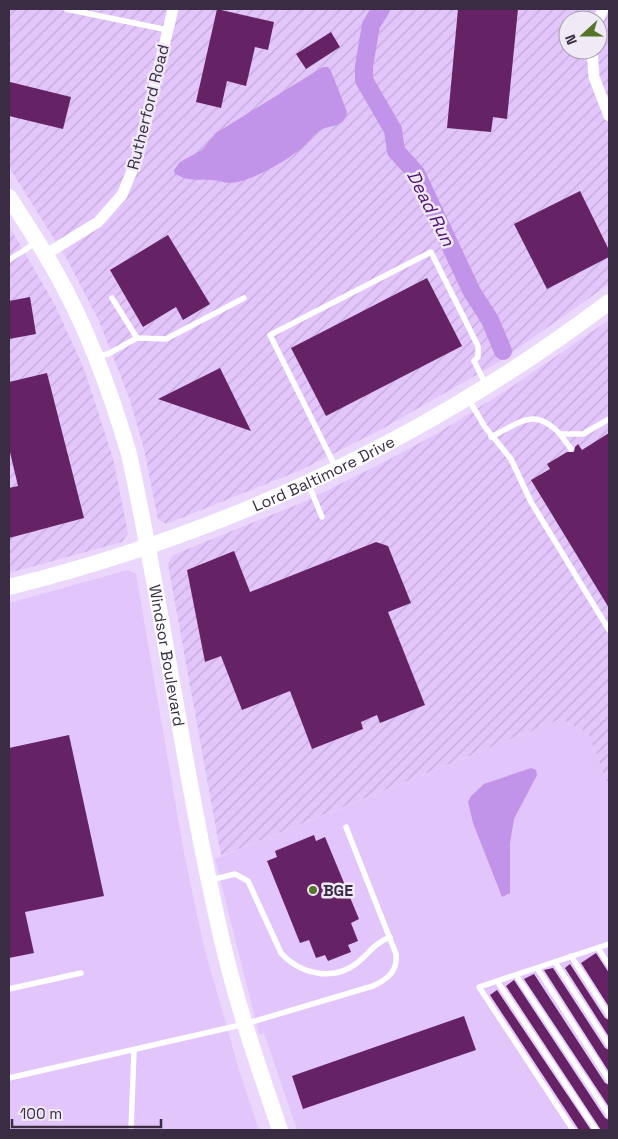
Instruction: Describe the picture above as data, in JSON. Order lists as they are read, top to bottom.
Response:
{
  "streets": {
    "main road": ["Lord Baltimore Drive", "Windsor Boulevard"],
    "street": ["Rutherford Road"]
  },
  "crossings": [
    ["Rutherford Road", "Windsor Boulevard"],
    ["Lord Baltimore Drive", "Windsor Boulevard"]
  ],
  "water": ["Dead Run"],
  "places": ["BGE"],
  "scale_bar": "100 m",
  "north": "left"
}
